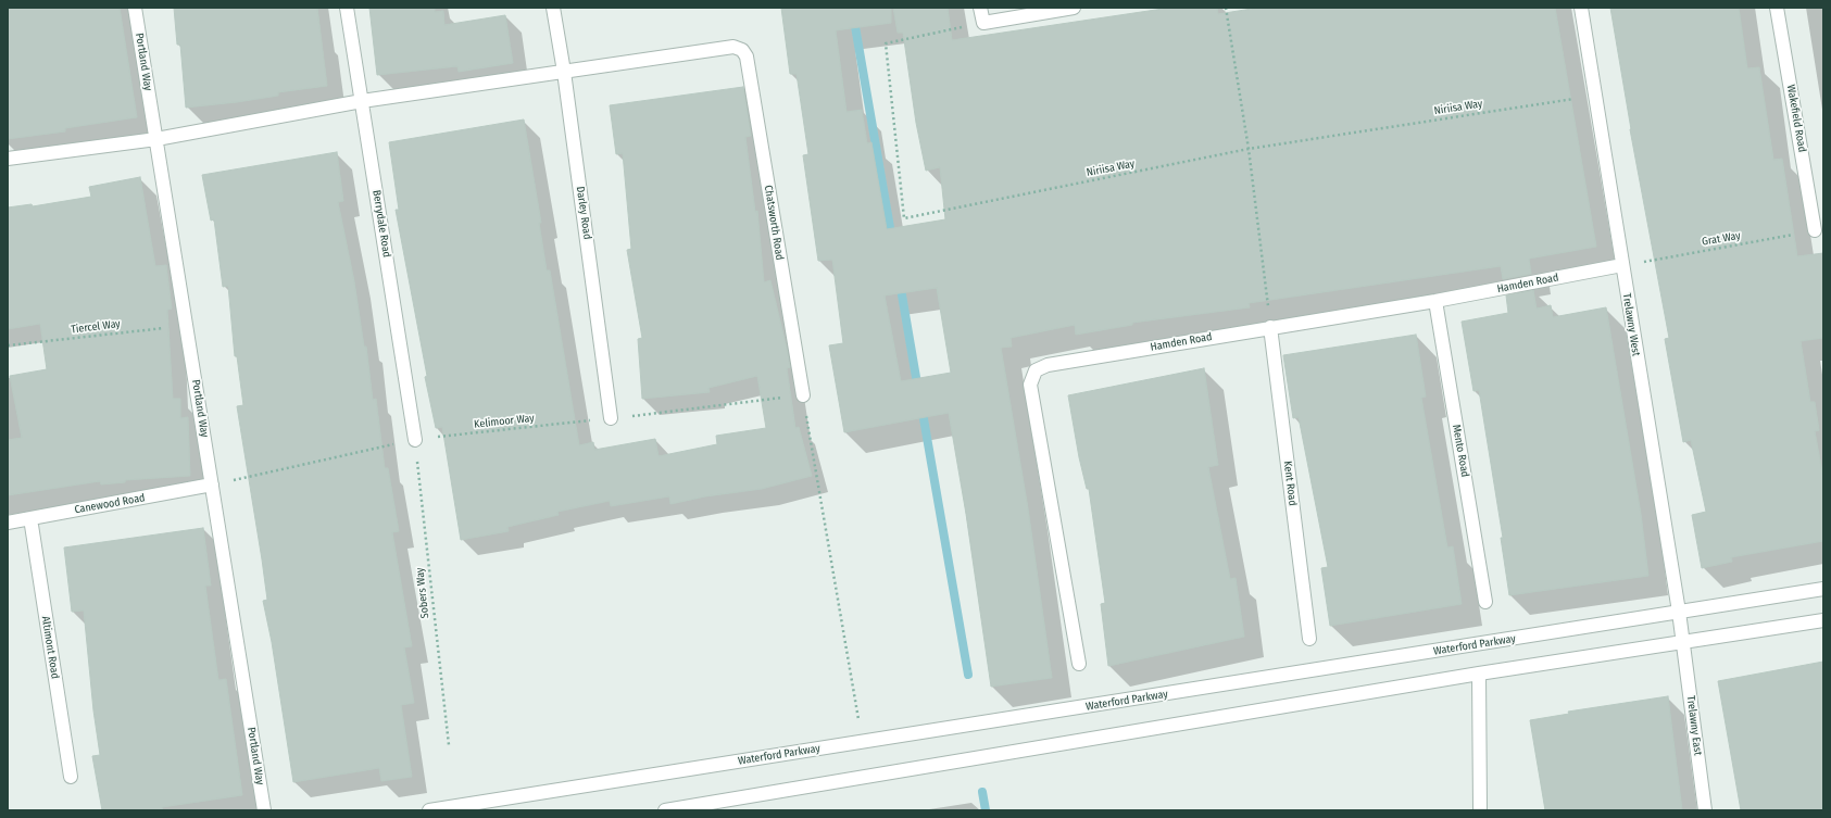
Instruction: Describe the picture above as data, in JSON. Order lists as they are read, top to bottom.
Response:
{
  "streets": {
    "street": [
      "Portland Way",
      "Wakefield Road",
      "Darley Road",
      "Chatsworth Road",
      "Berrydale Road",
      "Hamden Road",
      "Trelawny West",
      "Mento Road",
      "Kent Road",
      "Canewood Road",
      "Waterford Parkway",
      "Altimont Road",
      "Trelawny East"
    ],
    "path": [
      "Niriisa Way",
      "Grat Way",
      "Tiercel Way",
      "Kelimoor Way",
      "Sobers Way"
    ]
  },
  "crossings": [
    ["Portland Way", "Tiercel Way"],
    ["Portland Way", "Kelimoor Way"],
    ["Portland Way", "Canewood Road"],
    ["Niriisa Way", "Trelawny West"],
    ["Wakefield Road", "Grat Way"],
    ["Darley Road", "Chatsworth Road"],
    ["Darley Road", "Kelimoor Way"],
    ["Chatsworth Road", "Kelimoor Way"],
    ["Berrydale Road", "Kelimoor Way"],
    ["Berrydale Road", "Sobers Way"],
    ["Grat Way", "Hamden Road"],
    ["Grat Way", "Trelawny West"],
    ["Hamden Road", "Trelawny West"],
    ["Hamden Road", "Mento Road"],
    ["Hamden Road", "Kent Road"],
    ["Trelawny West", "Waterford Parkway"],
    ["Trelawny West", "Trelawny East"],
    ["Kelimoor Way", "Canewood Road"],
    ["Kelimoor Way", "Sobers Way"],
    ["Canewood Road", "Altimont Road"]
  ]
}
